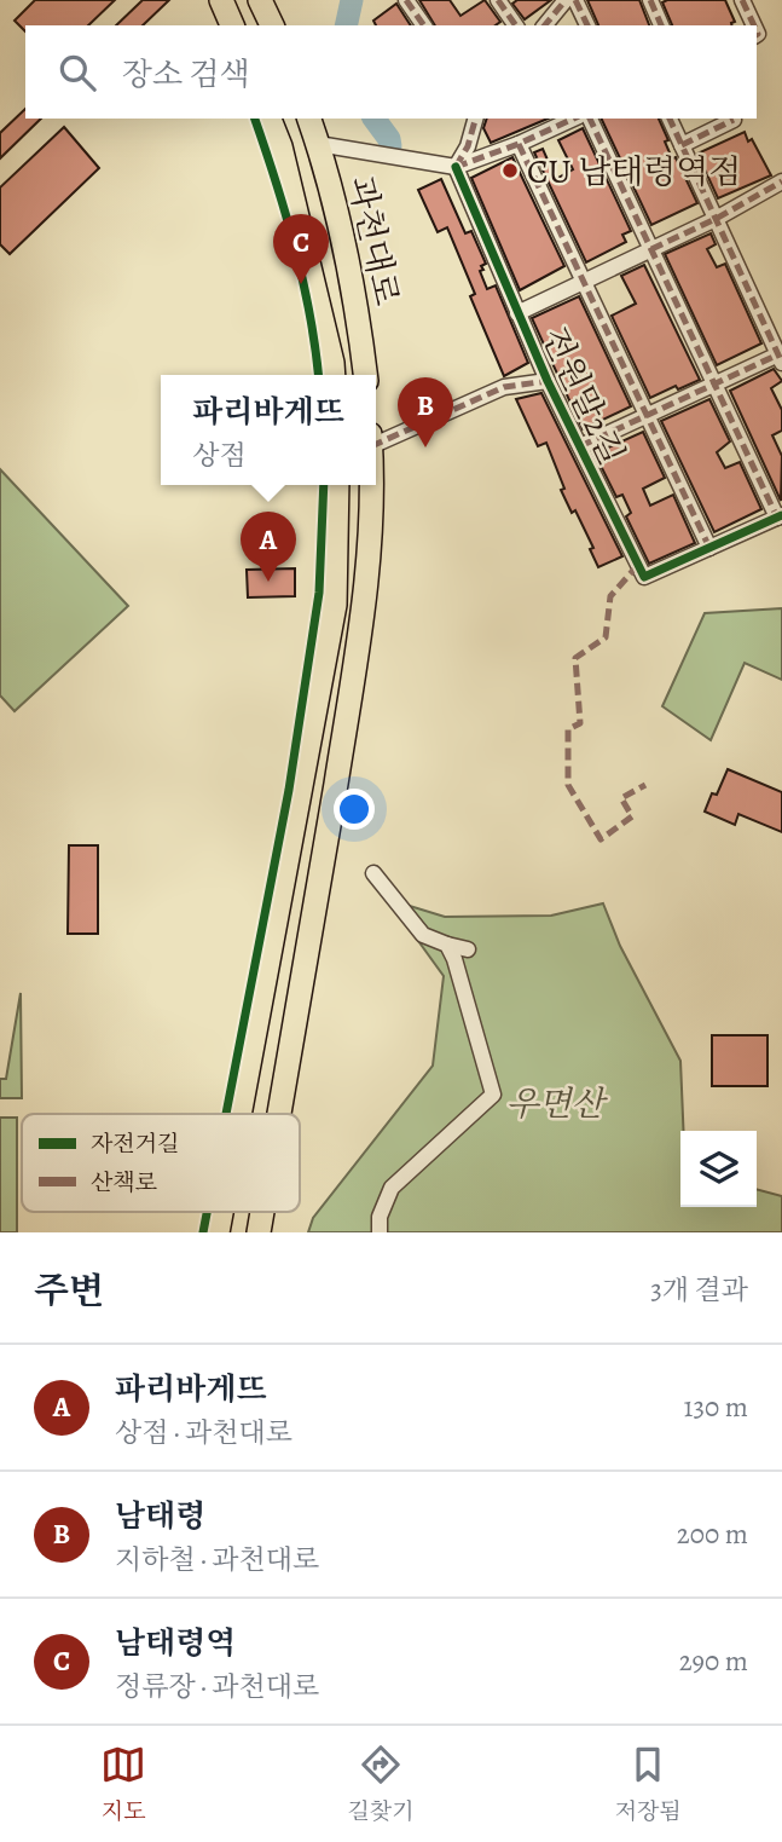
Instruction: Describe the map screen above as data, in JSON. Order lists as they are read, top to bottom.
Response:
{
  "streets": {
    "main road": ["과천대로"],
    "street": ["전원말2길"]
  },
  "parks": ["우면산"],
  "places": ["CU 남태령역점"],
  "legend": ["자전거길", "산책로"],
  "page": {
    "search": "장소 검색",
    "pins": ["C", "B", "A"],
    "popup": ["파리바게뜨", "상점"],
    "heading": ["주변", "3개 결과"],
    "list": [
      {
        "mark": "A",
        "name": "파리바게뜨",
        "note": "상점 · 과천대로",
        "value": "130 m"
      },
      {
        "mark": "B",
        "name": "남태령",
        "note": "지하철 · 과천대로",
        "value": "200 m"
      },
      {
        "mark": "C",
        "name": "남태령역",
        "note": "정류장 · 과천대로",
        "value": "290 m"
      }
    ],
    "nav": ["지도", "길찾기", "저장됨"]
  }
}
